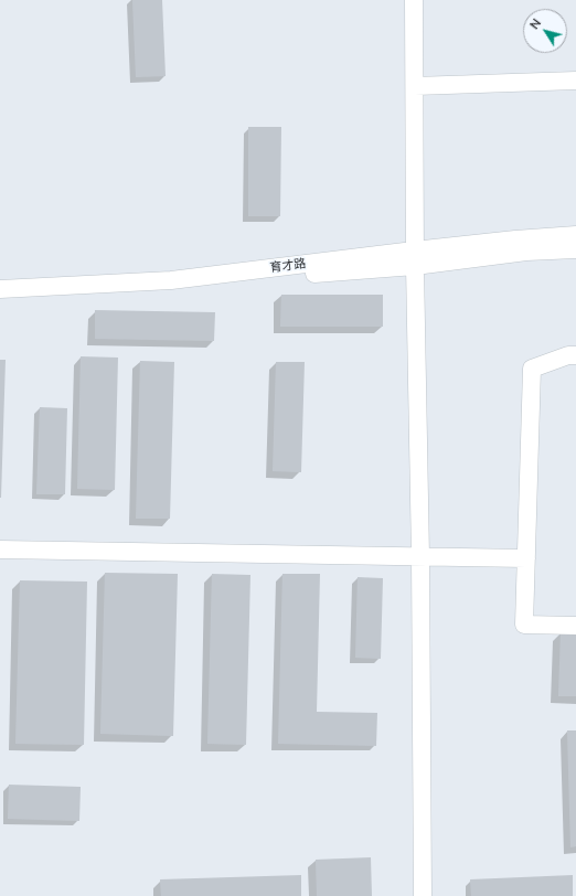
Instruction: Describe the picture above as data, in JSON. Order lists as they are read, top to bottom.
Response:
{
  "streets": {
    "street": ["育才路"]
  },
  "north": "top left"
}
